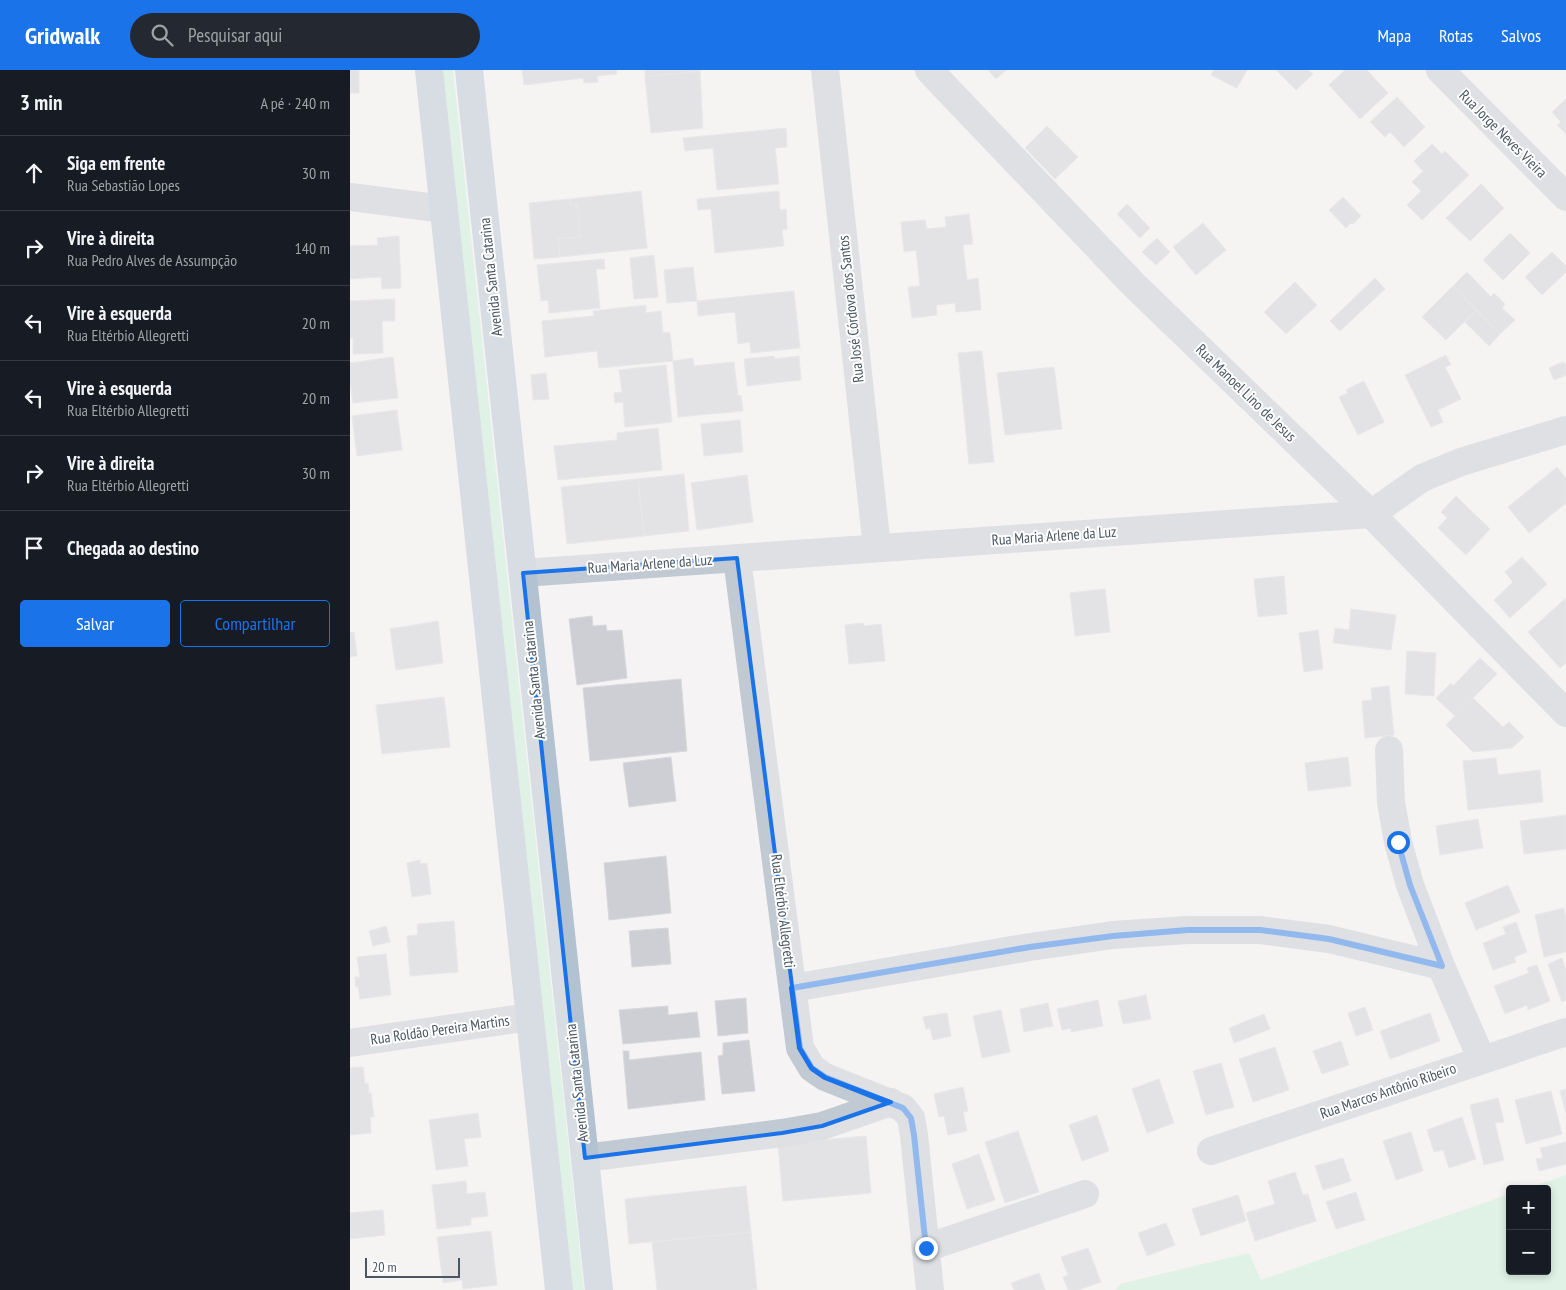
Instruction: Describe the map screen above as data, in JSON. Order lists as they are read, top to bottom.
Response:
{
  "streets": {
    "main road": ["Avenida Santa Catarina"],
    "street": [
      "Rua Jorge Neves Vieira",
      "Rua José Córdova dos Santos",
      "Rua Manoel Lino de Jesus",
      "Rua Maria Arlene da Luz",
      "Rua Eltérbio Allegretti",
      "Rua Roldão Pereira Martins",
      "Rua Marcos Antônio Ribeiro"
    ]
  },
  "crossings": [
    ["Avenida Santa Catarina", "Rua Maria Arlene da Luz"],
    ["Rua José Córdova dos Santos", "Rua Maria Arlene da Luz"],
    ["Rua Manoel Lino de Jesus", "Rua Maria Arlene da Luz"],
    ["Rua Maria Arlene da Luz", "Rua Eltérbio Allegretti"]
  ],
  "scale_bar": "20 m",
  "page": {
    "header": "Gridwalk",
    "search": "Pesquisar aqui",
    "nav": ["Mapa", "Rotas", "Salvos"],
    "heading": ["3 min", "A pé · 240 m"],
    "list": [
      ["Siga em frente", "Rua Sebastião Lopes", "30 m"],
      ["Vire à direita", "Rua Pedro Alves de Assumpção", "140 m"],
      ["Vire à esquerda", "Rua Eltérbio Allegretti", "20 m"],
      ["Vire à esquerda", "Rua Eltérbio Allegretti", "20 m"],
      ["Vire à direita", "Rua Eltérbio Allegretti", "30 m"],
      "Chegada ao destino"
    ],
    "buttons": ["Salvar", "Compartilhar"],
    "map_buttons": ["+", "−"],
    "scale": "20 m"
  }
}
